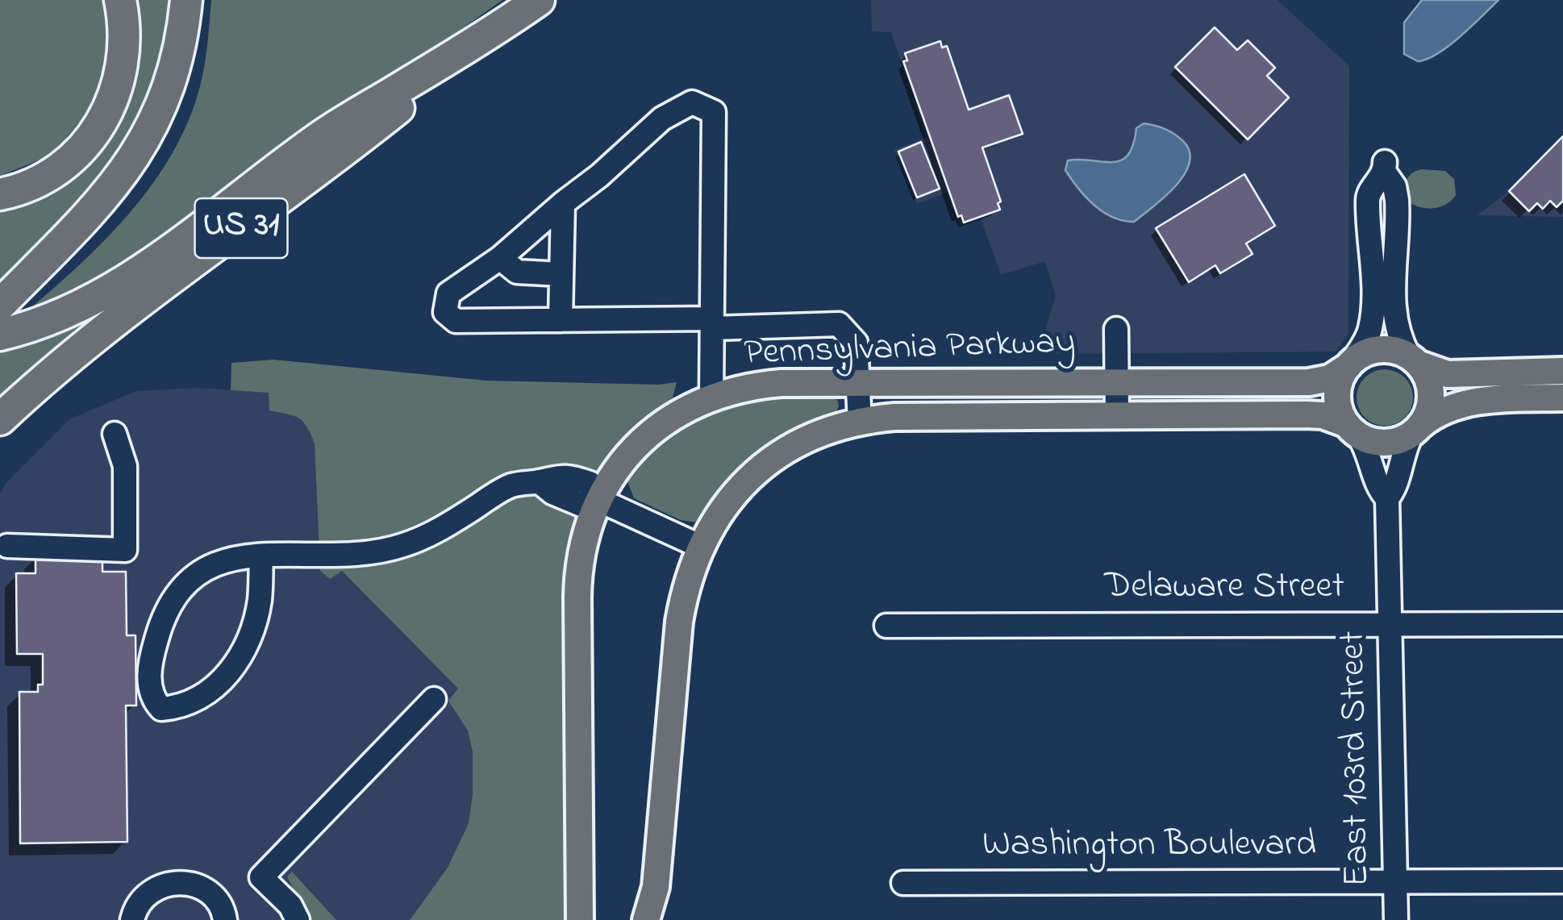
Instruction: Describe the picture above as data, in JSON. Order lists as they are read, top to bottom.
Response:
{
  "streets": {
    "highway": ["US 31"],
    "main road": ["Pennsylvania Parkway"],
    "street": ["Delaware Street", "East 103rd Street", "Washington Boulevard"]
  },
  "crossings": [
    ["Pennsylvania Parkway", "East 103rd Street"],
    ["Delaware Street", "East 103rd Street"],
    ["East 103rd Street", "Washington Boulevard"]
  ]
}
